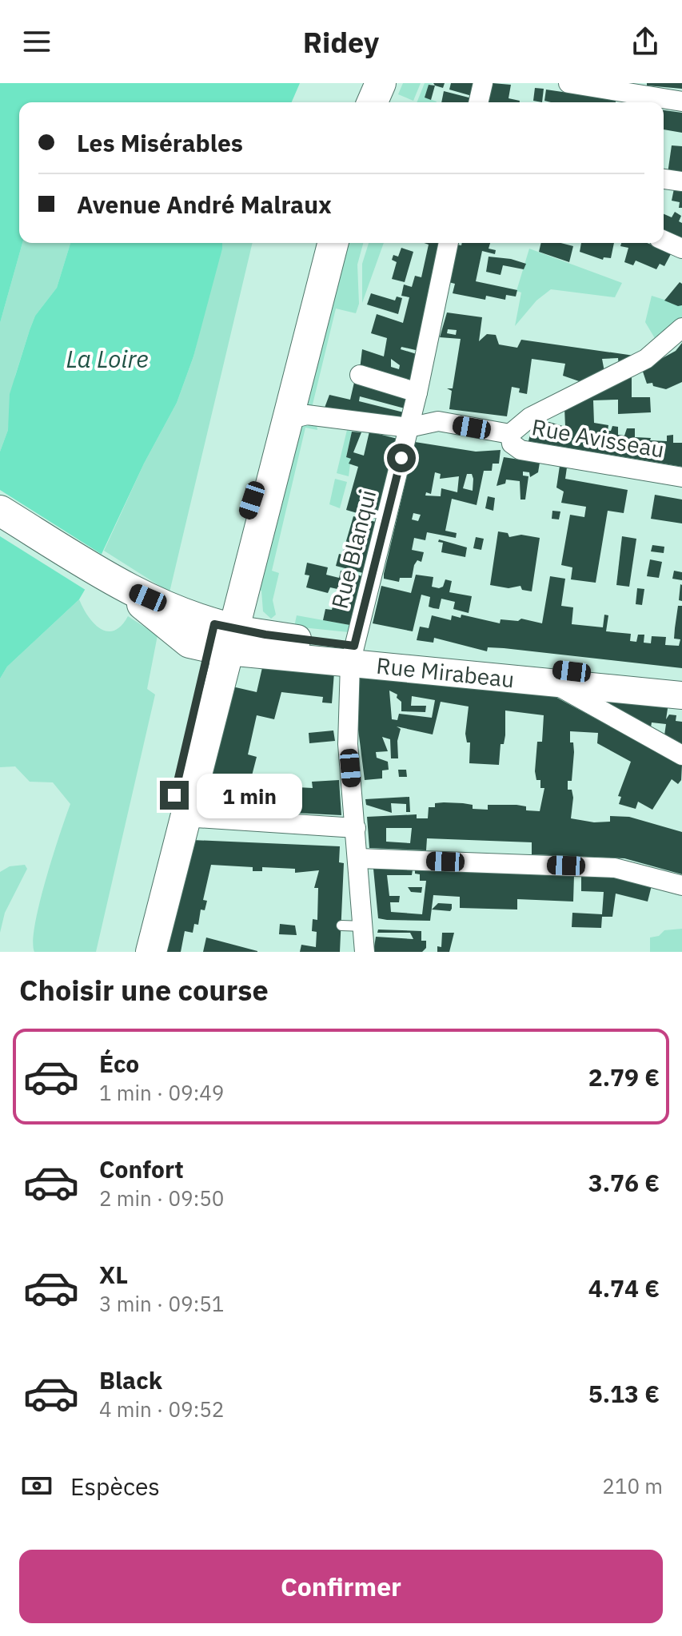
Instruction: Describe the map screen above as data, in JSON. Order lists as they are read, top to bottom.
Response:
{
  "streets": {
    "main road": ["Rue Mirabeau"],
    "street": ["Rue Avisseau", "Rue Blanqui"]
  },
  "crossings": [
    ["Rue Avisseau", "Rue Blanqui"],
    ["Rue Blanqui", "Rue Mirabeau"]
  ],
  "water": ["La Loire"],
  "page": {
    "header": "Ridey",
    "banner": ["Les Misérables", "Avenue André Malraux"],
    "bubble": "1 min",
    "heading": "Choisir une course",
    "list": [
      {
        "name": "Éco",
        "note": "1 min · 09:49",
        "value": "2.79 €"
      },
      {
        "name": "Confort",
        "note": "2 min · 09:50",
        "value": "3.76 €"
      },
      {
        "name": "XL",
        "note": "3 min · 09:51",
        "value": "4.74 €"
      },
      {
        "name": "Black",
        "note": "4 min · 09:52",
        "value": "5.13 €"
      }
    ],
    "pay": ["Espèces", "210 m"],
    "buttons": "Confirmer"
  }
}
